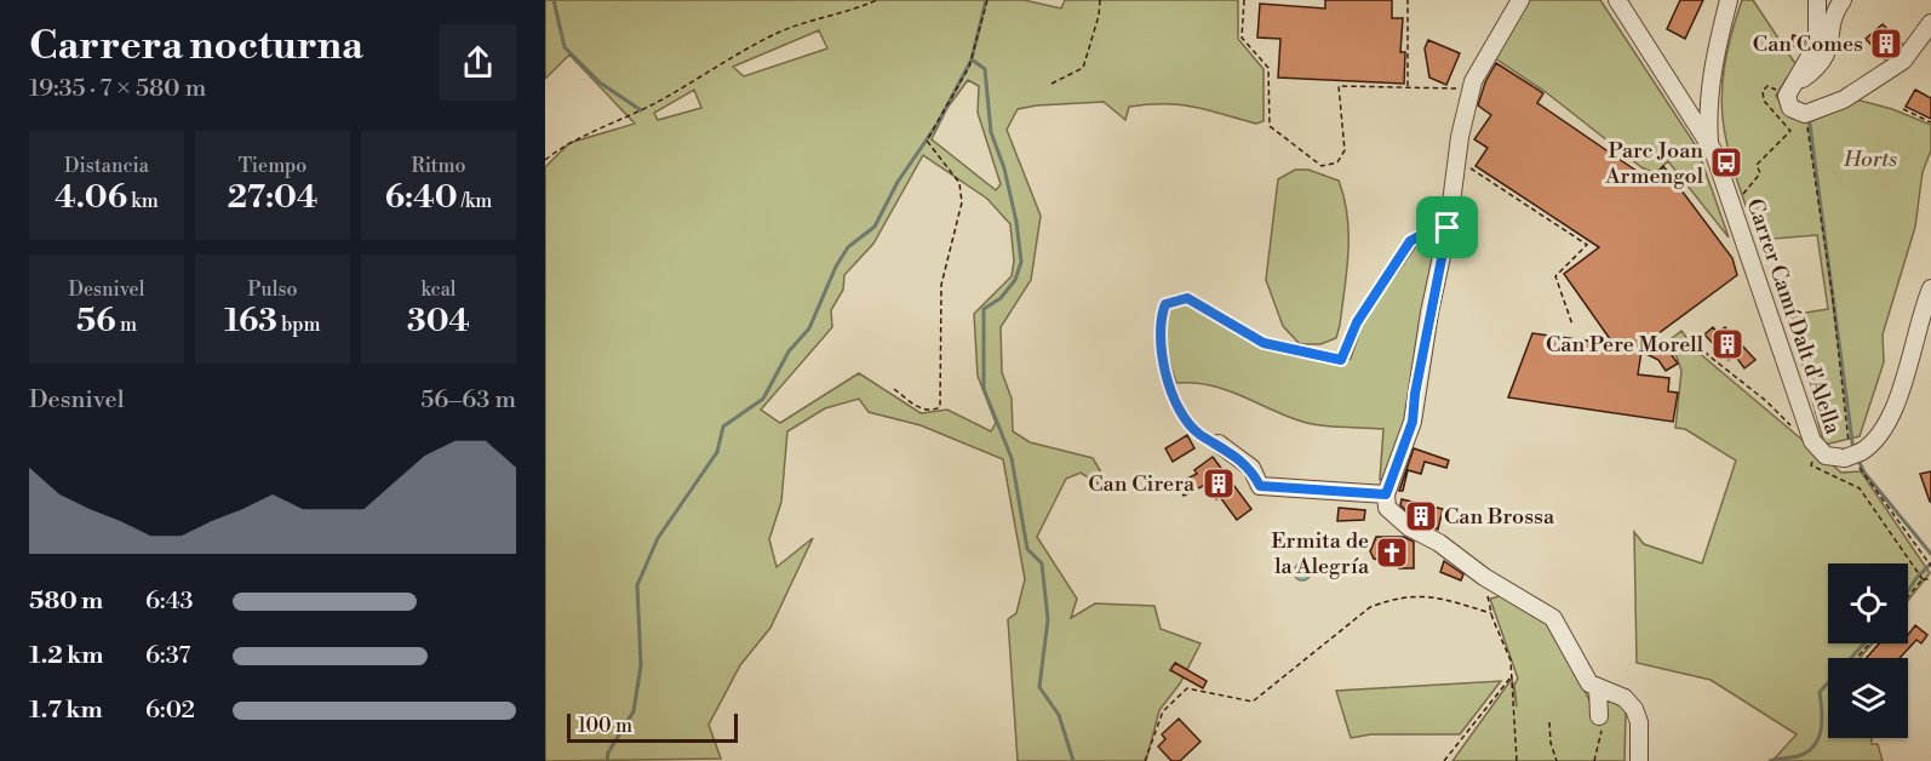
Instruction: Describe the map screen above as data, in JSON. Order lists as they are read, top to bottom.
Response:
{
  "streets": {
    "street": ["Carrer Camí Dalt d'Alella"]
  },
  "parks": ["Horts"],
  "places": {
    "building": [
      "Can Comes",
      "Can Pere Morell",
      "Can Cirera",
      "Can Brossa"
    ],
    "bus stop": ["Parc Joan Armengol"],
    "church": ["Ermita de la Alegría"]
  },
  "scale_bar": "100 m",
  "page": {
    "heading": ["Carrera nocturna", "19:35 · 7 × 580 m"],
    "stats": [
      ["Distancia", "4.06 km"],
      ["Tiempo", "27:04"],
      ["Ritmo", "6:40 /km"],
      ["Desnivel", "56 m"],
      ["Pulso", "163 bpm"],
      ["kcal", "304"]
    ],
    "chart": ["Desnivel", "56–63 m"],
    "list": [
      {
        "name": "580 m",
        "note": "6:43"
      },
      {
        "name": "1.2 km",
        "note": "6:37"
      },
      {
        "name": "1.7 km",
        "note": "6:02"
      }
    ],
    "scale": "100 m"
  }
}
